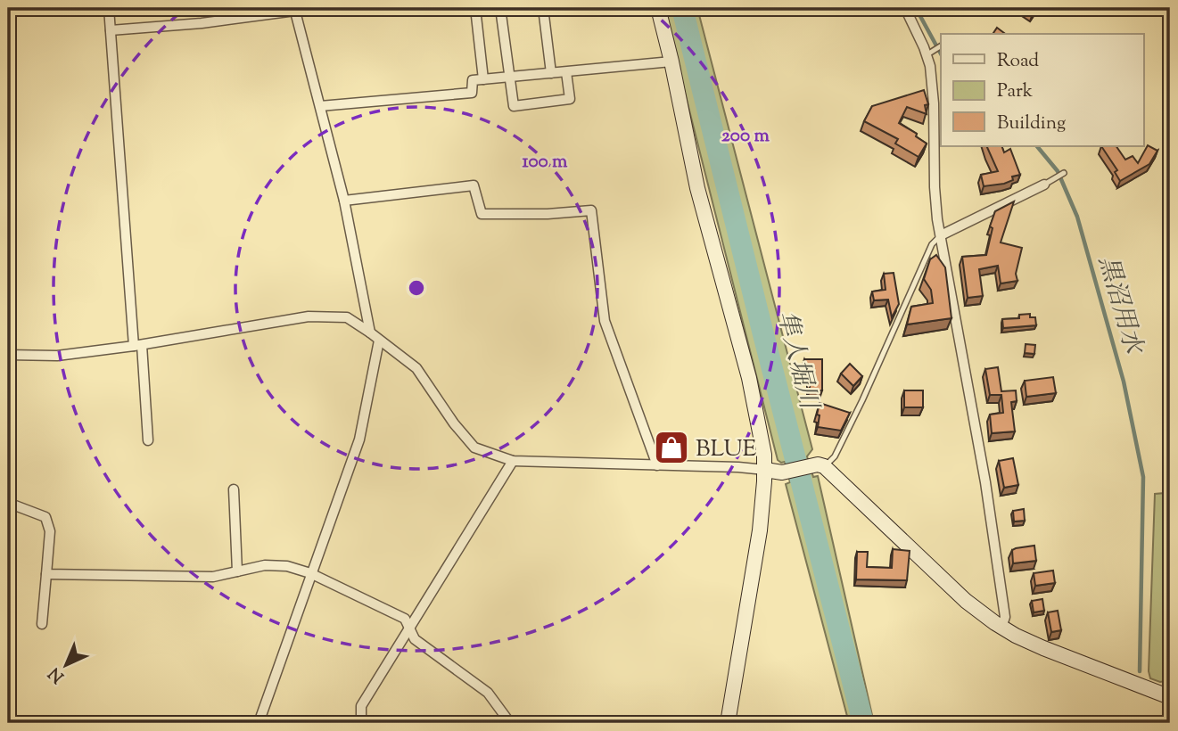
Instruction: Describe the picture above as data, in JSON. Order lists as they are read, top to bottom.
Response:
{
  "water": ["黒沼用水", "隼人堀川"],
  "places": {
    "shop": ["BLUE"]
  },
  "legend": ["Road", "Park", "Building"],
  "north": "bottom left",
  "rings": ["200 m", "100 m"]
}
